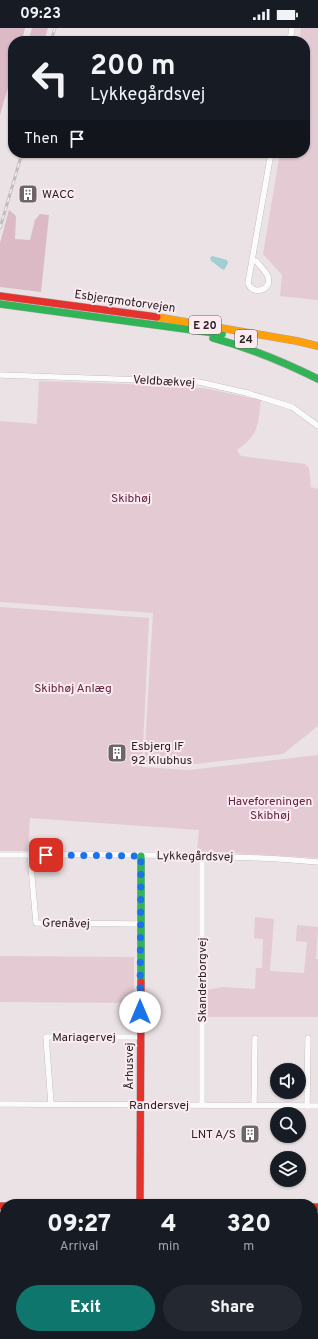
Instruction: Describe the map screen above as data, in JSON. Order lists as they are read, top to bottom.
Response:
{
  "streets": {
    "main road": [
      "Esbjergmotorvejen",
      "E 20",
      "24",
      "Århusvej"
    ],
    "street": [
      "Veldbækvej",
      "Lykkegårdsvej",
      "Grenåvej",
      "Skanderborgvej",
      "Mariagervej",
      "Randersvej"
    ]
  },
  "crossings": [
    ["Esbjergmotorvejen", "E 20"],
    ["Lykkegårdsvej", "Grenåvej"],
    ["Lykkegårdsvej", "Skanderborgvej"],
    ["Lykkegårdsvej", "Århusvej"],
    ["Grenåvej", "Århusvej"],
    ["Skanderborgvej", "Randersvej"],
    ["Mariagervej", "Århusvej"],
    ["Mariagervej", "Randersvej"],
    ["Århusvej", "Randersvej"]
  ],
  "parks": ["Skibhøj", "Skibhøj Anlæg", "Haveforeningen Skibhøj"],
  "places": {
    "building": ["WACC", "Esbjerg IF 92 Klubhus", "LNT A/S"]
  },
  "page": {
    "status": "09:23",
    "turn": ["200 m", "Lykkegårdsvej"],
    "then": "Then",
    "eta": [
      "09:27",
      "Arrival",
      "4",
      "min",
      "320",
      "m"
    ],
    "buttons": ["Exit", "Share"]
  }
}
